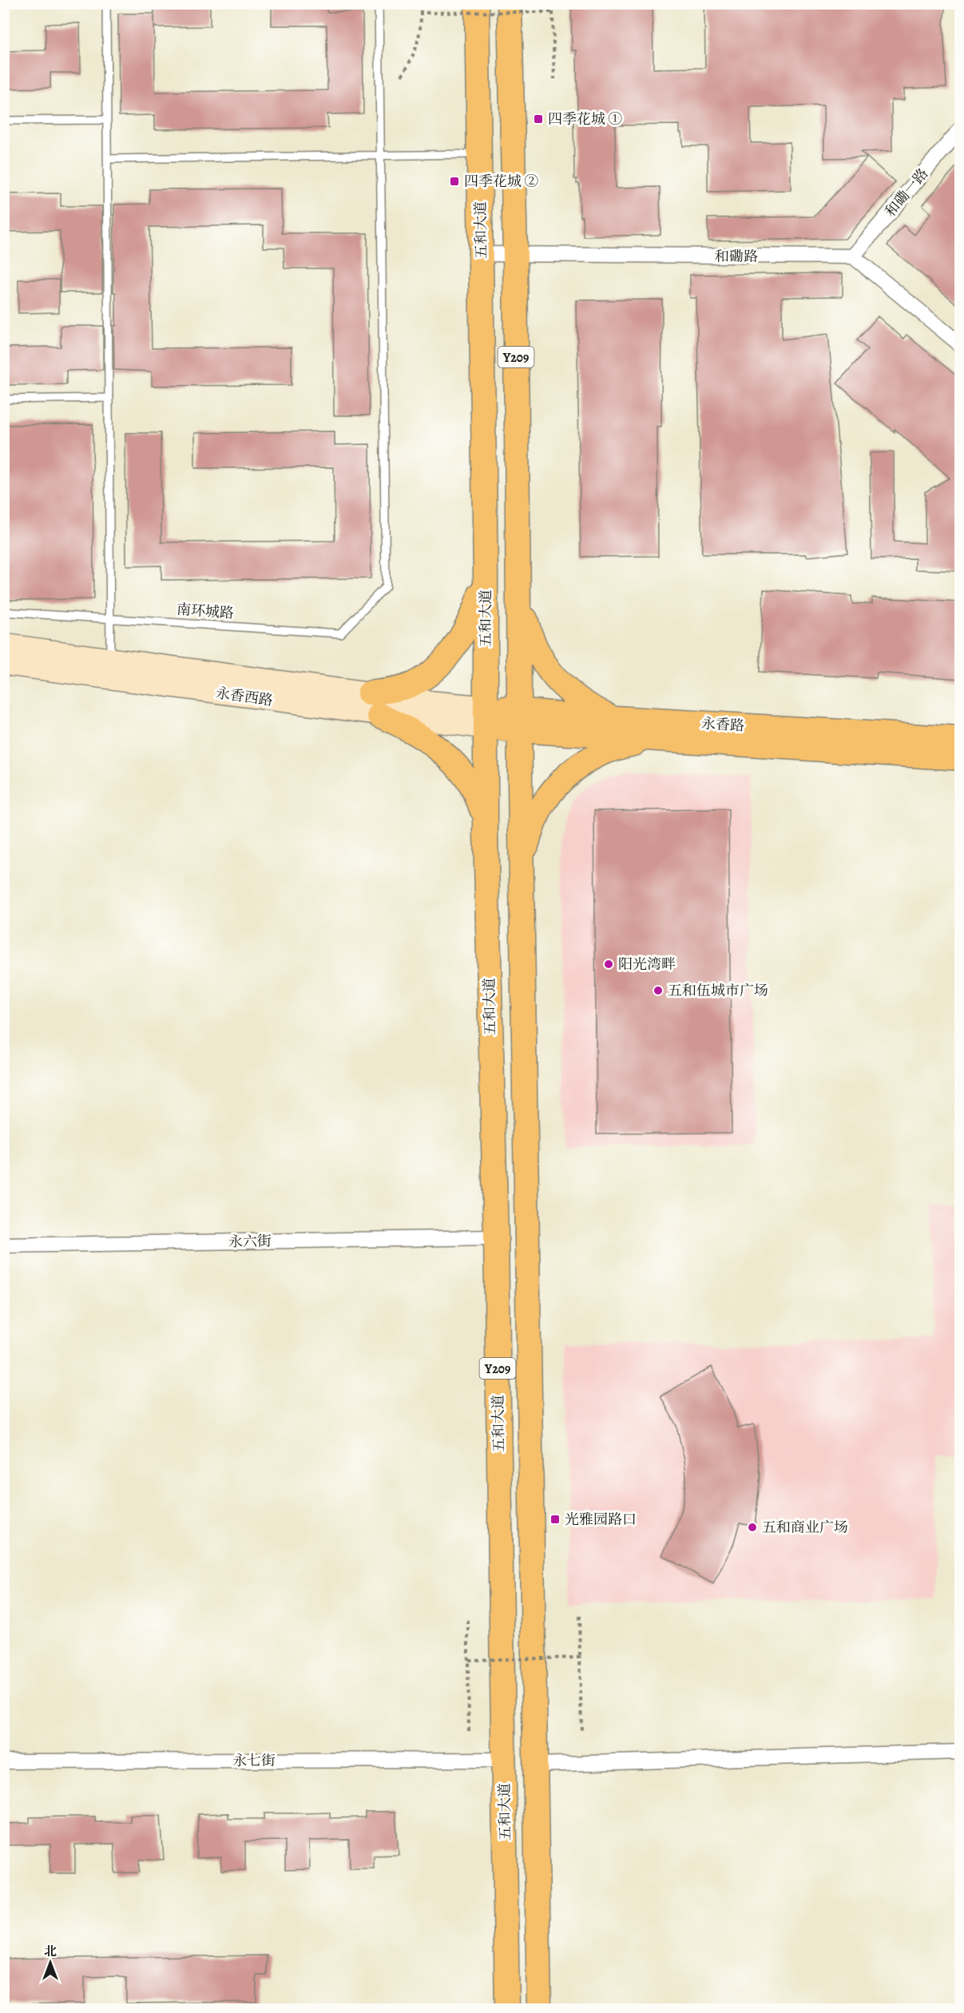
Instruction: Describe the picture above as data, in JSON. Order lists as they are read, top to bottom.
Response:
{
  "streets": {
    "main road": [
      "五和大道",
      "Y209",
      "永香西路",
      "永香路"
    ],
    "street": [
      "和磡一路",
      "和磡路",
      "永六街",
      "永七街"
    ],
    "lane": ["南环城路"]
  },
  "crossings": [
    ["和磡一路", "和磡路"],
    ["五和大道", "和磡路"],
    ["五和大道", "永香西路"],
    ["五和大道", "永香路"],
    ["五和大道", "永六街"],
    ["五和大道", "永七街"],
    ["和磡路", "Y209"],
    ["Y209", "永香路"],
    ["永香西路", "永香路"]
  ],
  "places": {
    "transit": ["四季花城 ①", "四季花城 ②", "光雅园路口"],
    "other": ["阳光湾畔", "五和伍城市广场", "五和商业广场"]
  },
  "north": "top"
}
